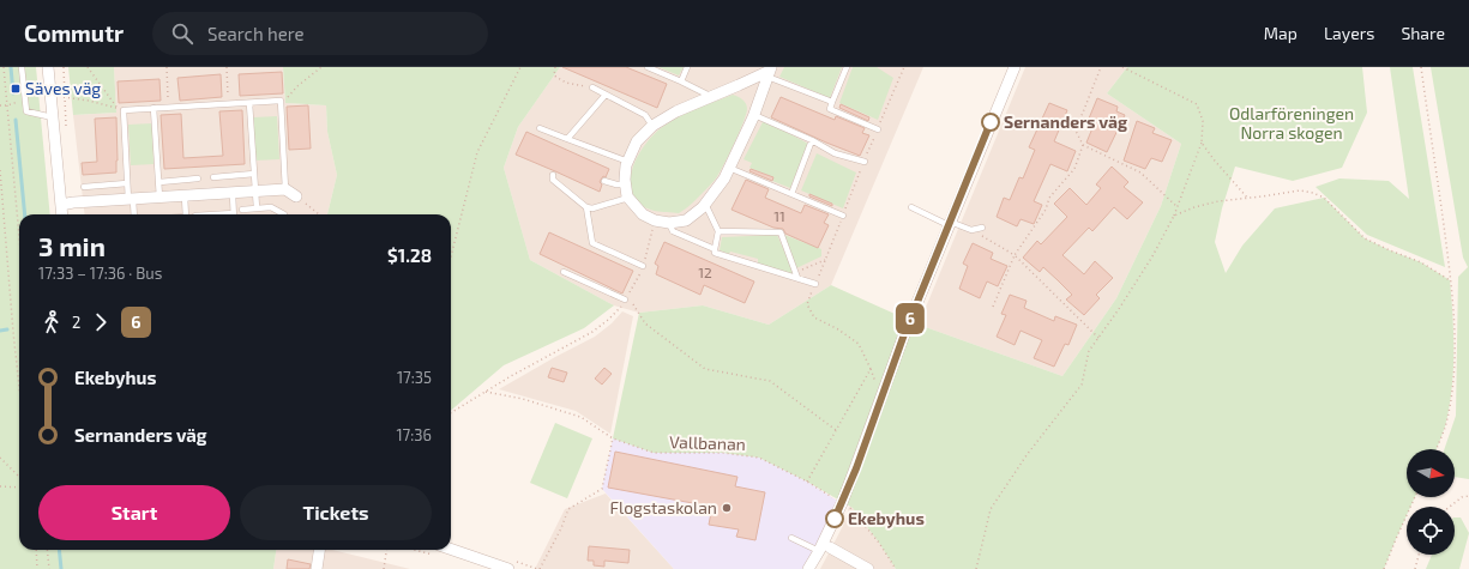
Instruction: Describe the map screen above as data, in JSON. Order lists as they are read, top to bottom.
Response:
{
  "streets": {
    "path": ["Vallbanan"]
  },
  "parks": ["Odlarföreningen Norra skogen"],
  "places": {
    "transit": ["Säves väg"],
    "other": ["Sernanders väg", "Flogstaskolan", "Ekebyhus"]
  },
  "lines": ["bus line 6"],
  "house_numbers": ["11", "12"],
  "north": "right",
  "page": {
    "header": "Commutr",
    "search": "Search here",
    "nav": ["Map", "Layers", "Share"],
    "on_map": "6",
    "heading": ["3 min", "17:33 – 17:36 · Bus", "$1.28"],
    "legs": ["2", "6"],
    "list": [
      {
        "name": "Ekebyhus",
        "value": "17:35"
      },
      {
        "name": "Sernanders väg",
        "value": "17:36"
      }
    ],
    "buttons": ["Start", "Tickets"]
  }
}
